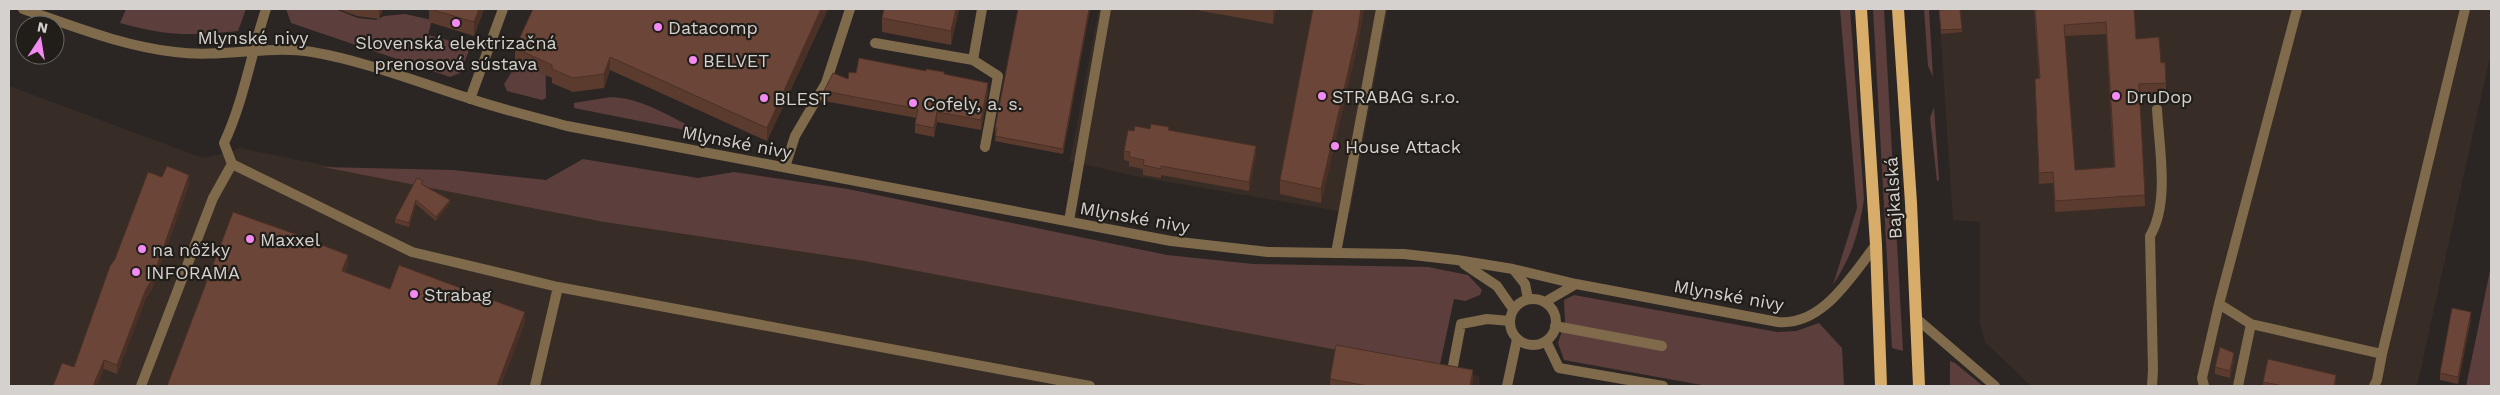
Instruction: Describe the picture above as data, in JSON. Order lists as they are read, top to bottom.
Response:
{
  "streets": {
    "main road": ["Bajkalská"],
    "street": ["Mlynské nivy"]
  },
  "crossings": [
    ["Mlynské nivy", "Bajkalská"]
  ],
  "places": [
    "Slovenská elektrizačná prenosová sústava",
    "Datacomp",
    "BELVET",
    "STRABAG s.r.o.",
    "DruDop",
    "BLEST",
    "Cofely, a. s.",
    "House Attack",
    "Maxxel",
    "na nôžky",
    "INFORAMA",
    "Strabag"
  ],
  "north": "top"
}
